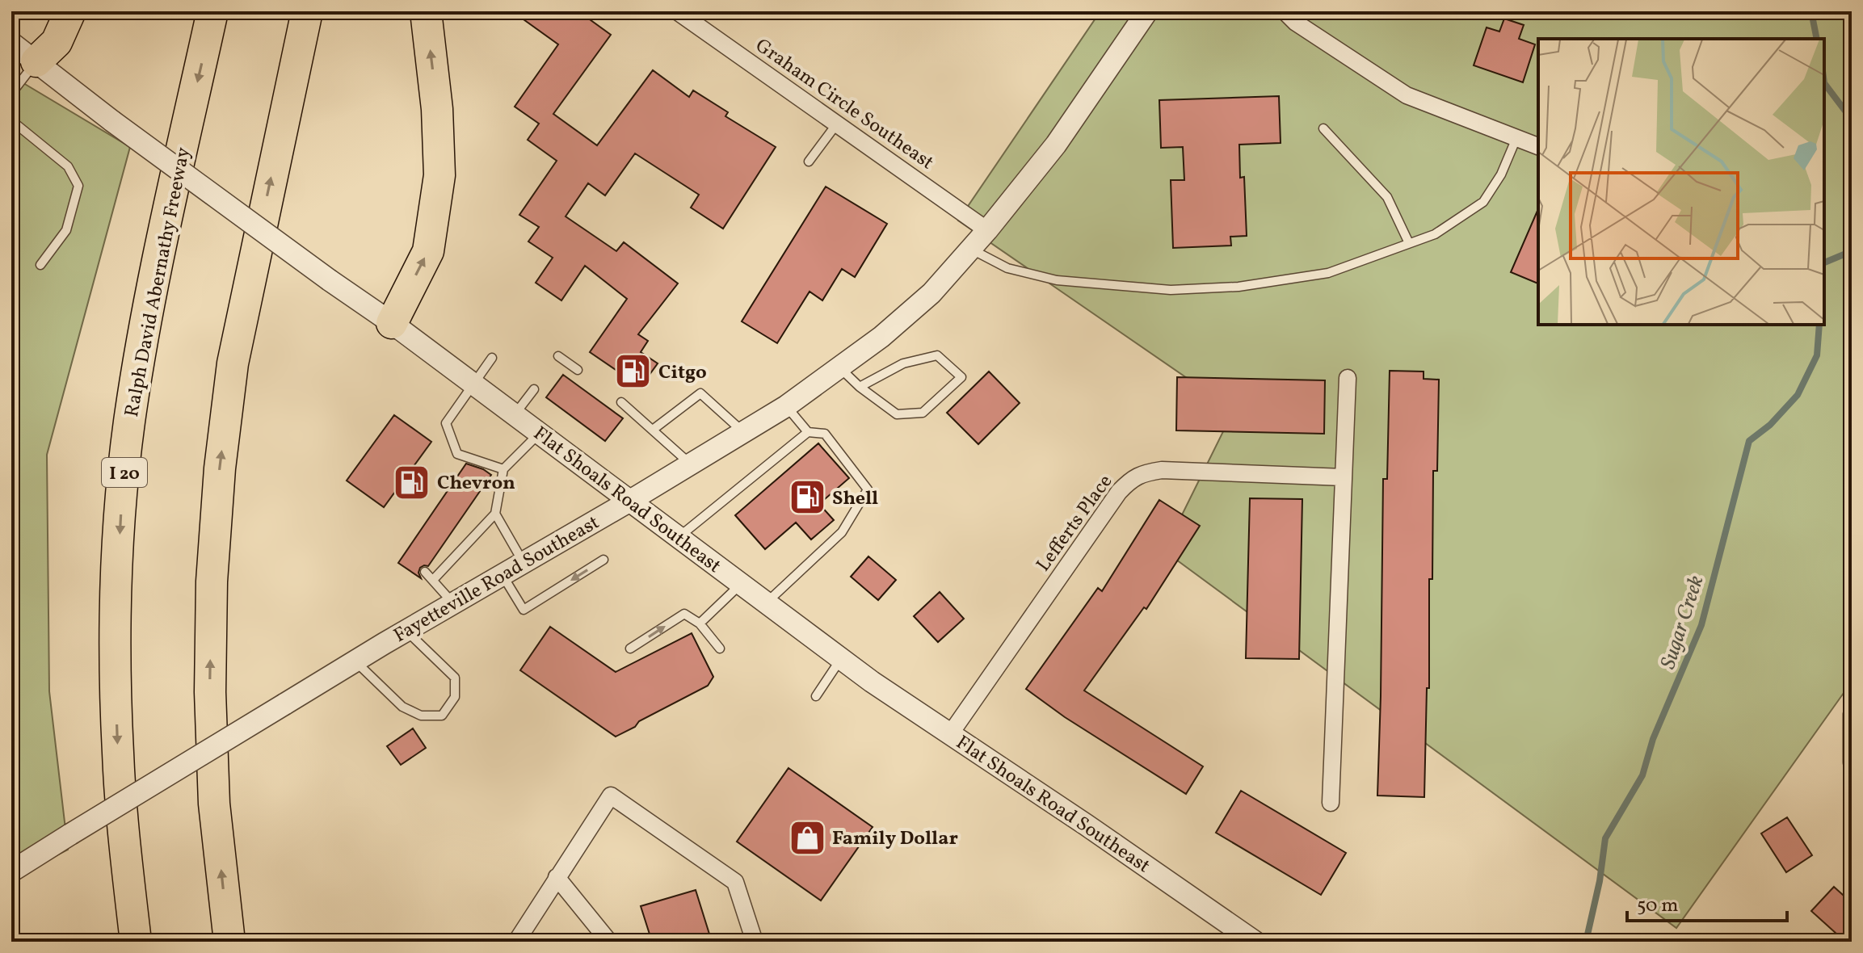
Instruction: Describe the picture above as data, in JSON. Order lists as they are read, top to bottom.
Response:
{
  "streets": {
    "highway": ["Ralph David Abernathy Freeway", "I 20"],
    "street": [
      "Graham Circle Southeast",
      "Flat Shoals Road Southeast",
      "Lefferts Place",
      "Fayetteville Road Southeast"
    ]
  },
  "crossings": [
    ["Graham Circle Southeast", "Fayetteville Road Southeast"],
    ["Flat Shoals Road Southeast", "Lefferts Place"],
    ["Flat Shoals Road Southeast", "Fayetteville Road Southeast"]
  ],
  "water": ["Sugar Creek"],
  "places": {
    "fuel station": ["Citgo", "Chevron", "Shell"],
    "shop": ["Family Dollar"]
  },
  "scale_bar": "50 m"
}
